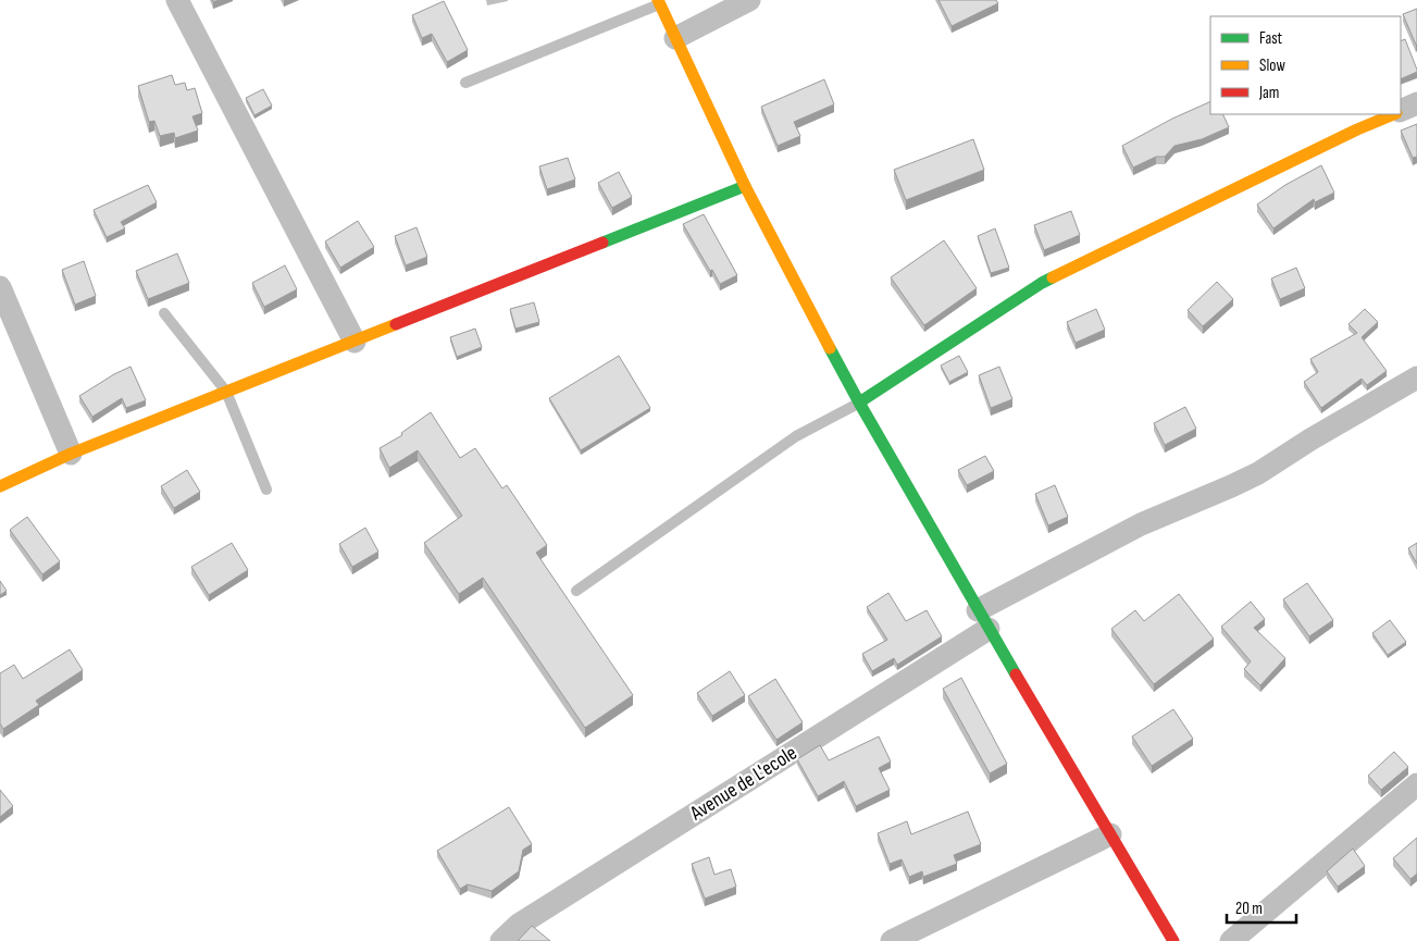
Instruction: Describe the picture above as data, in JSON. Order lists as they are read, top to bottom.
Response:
{
  "streets": {
    "street": ["Avenue de L'ecole"]
  },
  "legend": ["Fast", "Slow", "Jam"],
  "scale_bar": "20 m"
}
